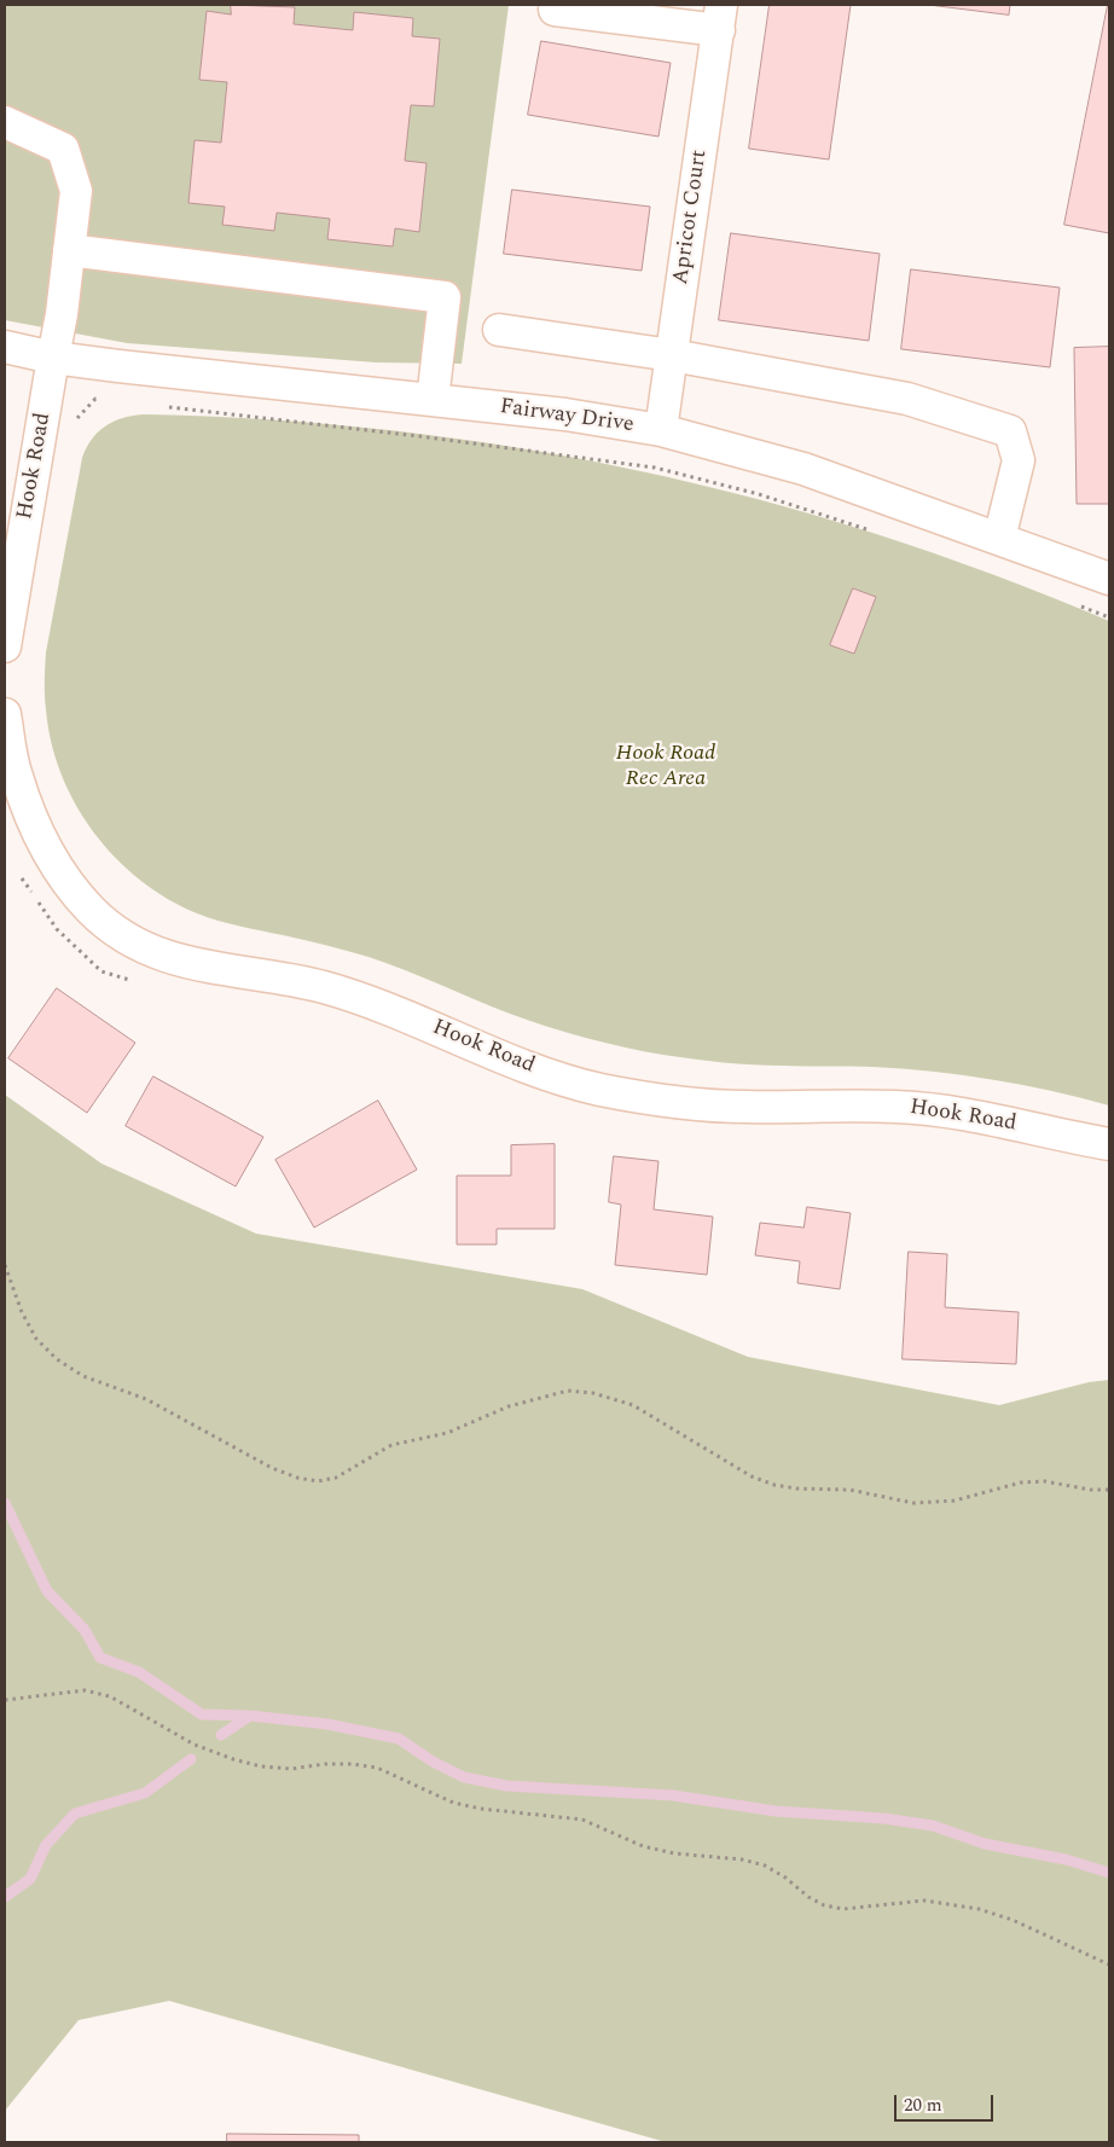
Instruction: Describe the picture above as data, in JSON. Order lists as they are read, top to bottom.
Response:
{
  "streets": {
    "street": ["Apricot Court", "Fairway Drive", "Hook Road"]
  },
  "crossings": [
    ["Apricot Court", "Fairway Drive"],
    ["Fairway Drive", "Hook Road"]
  ],
  "parks": ["Hook Road Rec Area"],
  "scale_bar": "20 m"
}
